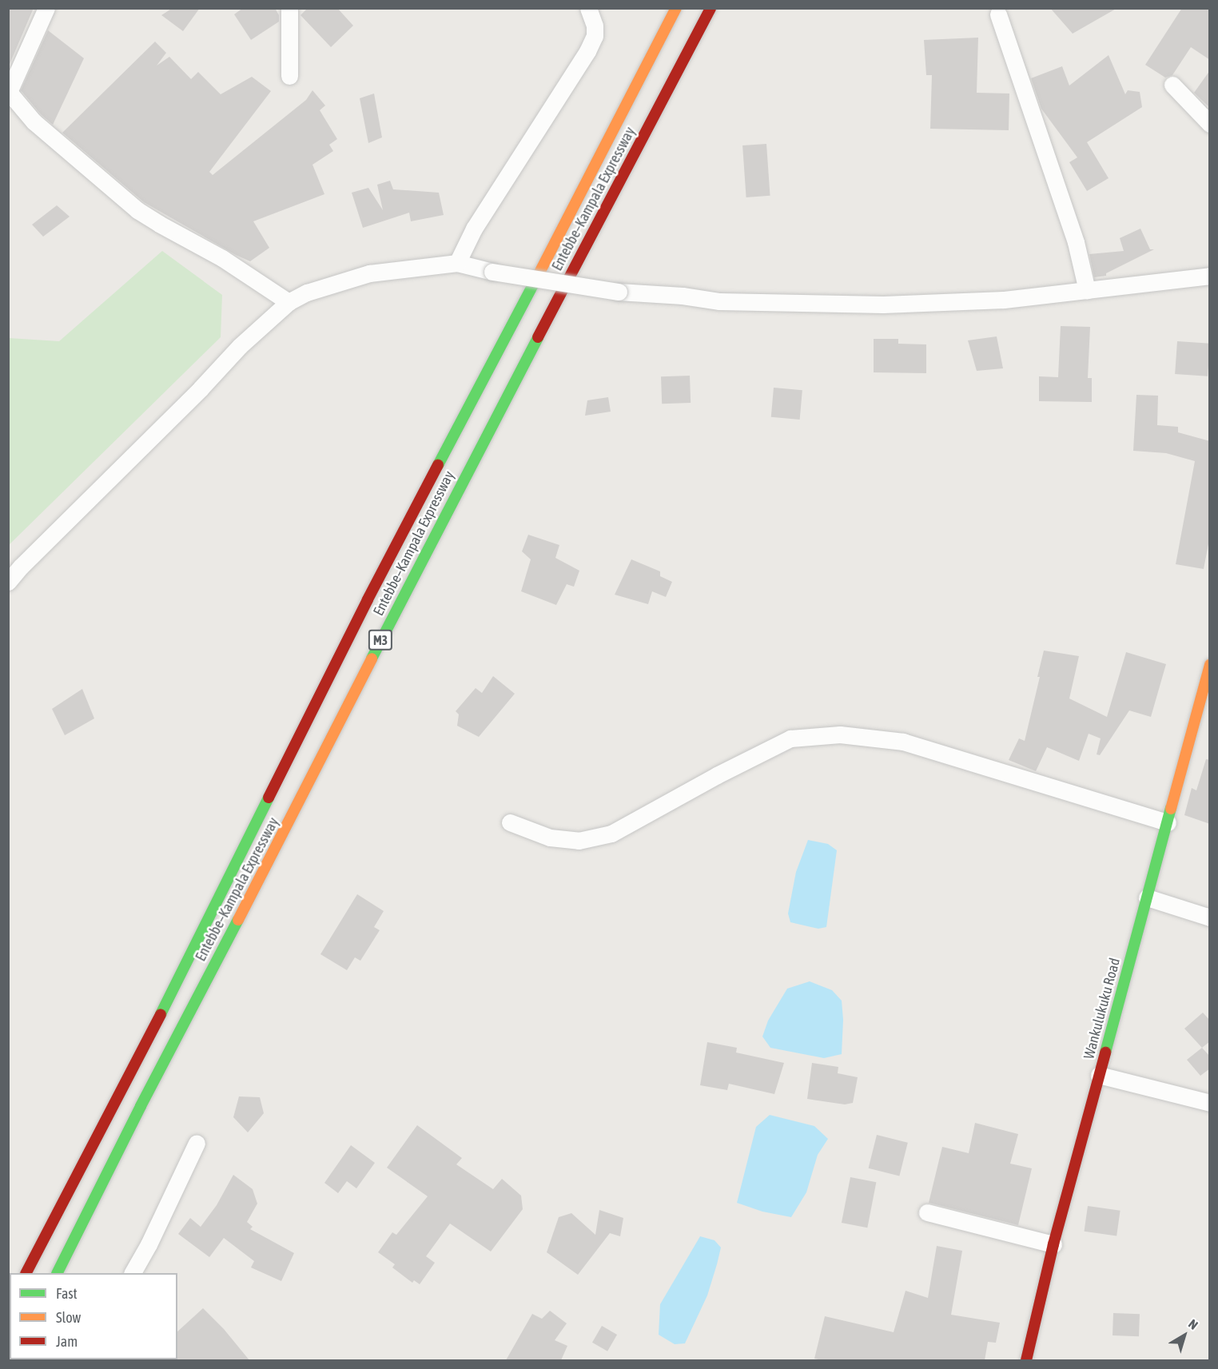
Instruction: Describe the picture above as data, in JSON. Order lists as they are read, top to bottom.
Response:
{
  "streets": {
    "main road": ["Entebbe–Kampala Expressway", "M3", "Wankulukuku Road"]
  },
  "legend": ["Fast", "Slow", "Jam"],
  "north": "top right"
}
